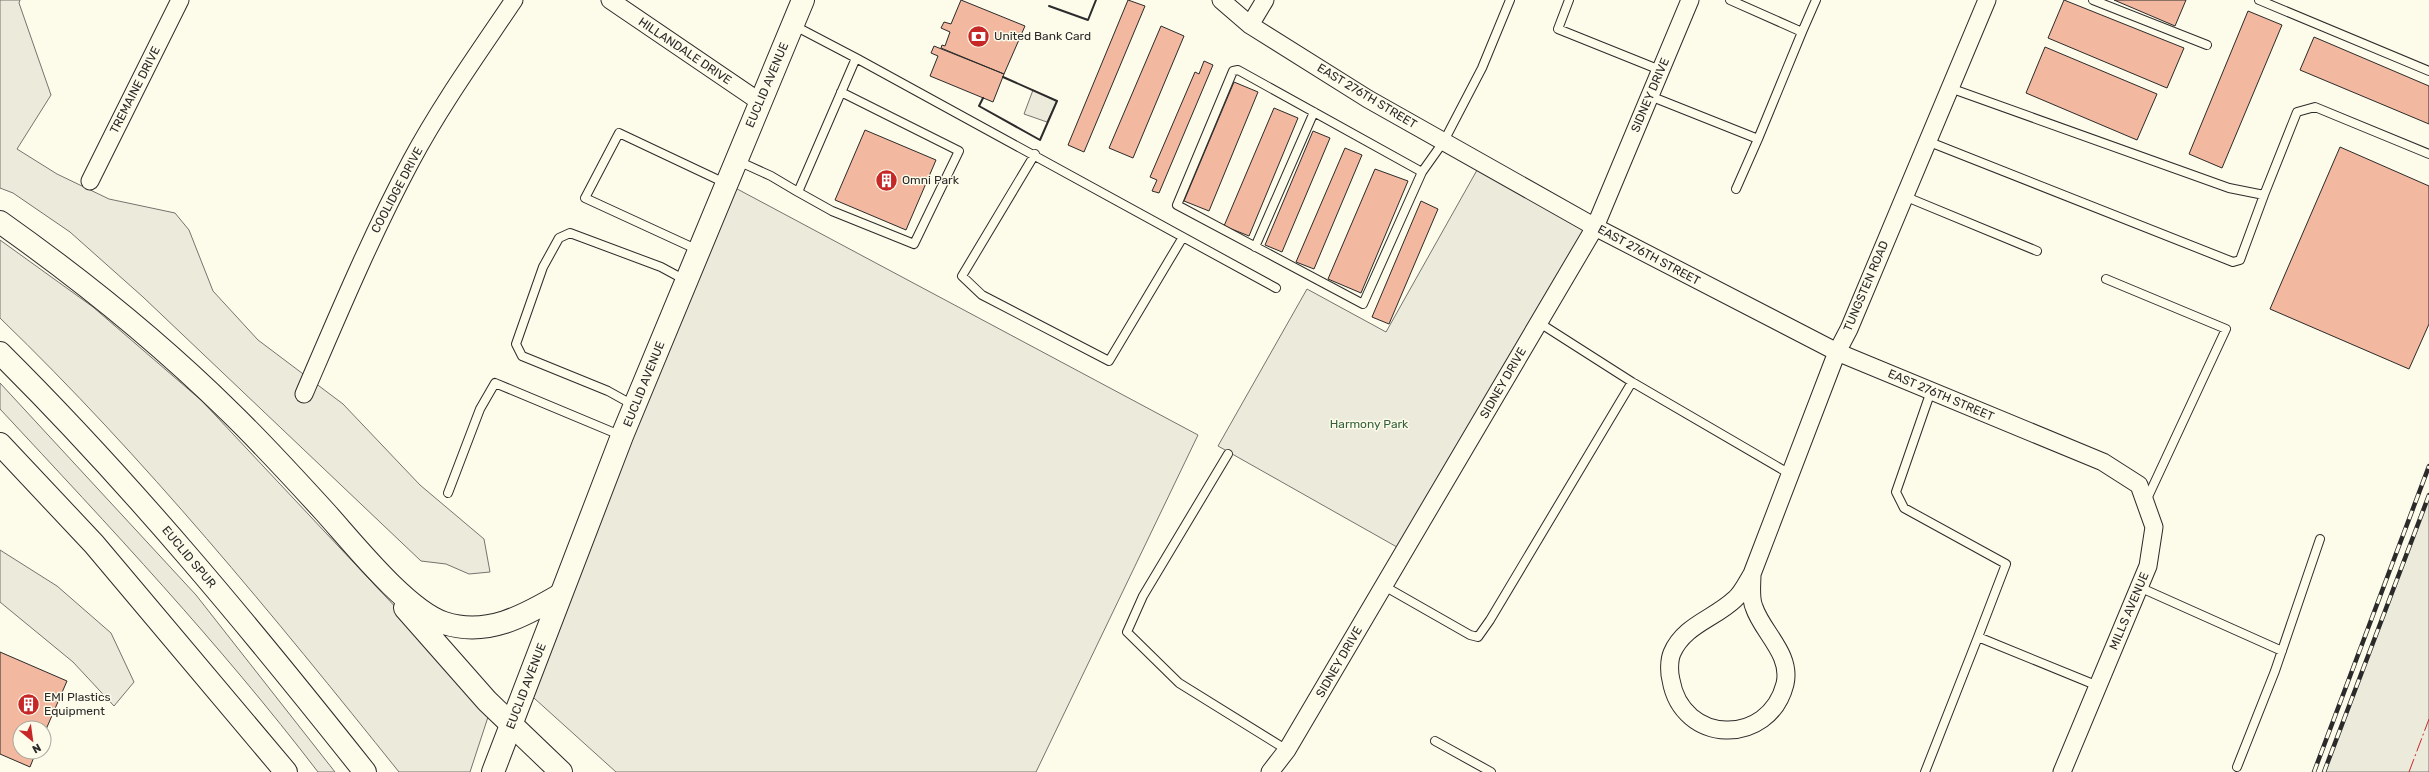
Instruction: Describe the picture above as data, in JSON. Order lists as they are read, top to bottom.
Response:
{
  "streets": {
    "main road": ["EUCLID AVENUE", "EUCLID SPUR"],
    "street": [
      "HILLANDALE DRIVE",
      "TREMAINE DRIVE",
      "SIDNEY DRIVE",
      "EAST 276TH STREET",
      "COOLIDGE DRIVE",
      "TUNGSTEN ROAD",
      "MILLS AVENUE"
    ]
  },
  "crossings": [
    ["HILLANDALE DRIVE", "EUCLID AVENUE"],
    ["SIDNEY DRIVE", "EAST 276TH STREET"],
    ["EAST 276TH STREET", "TUNGSTEN ROAD"],
    ["EAST 276TH STREET", "MILLS AVENUE"]
  ],
  "parks": ["Harmony Park"],
  "places": {
    "bank": ["United Bank Card"],
    "building": ["Omni Park", "EMI Plastics Equipment"]
  },
  "north": "bottom right"
}
